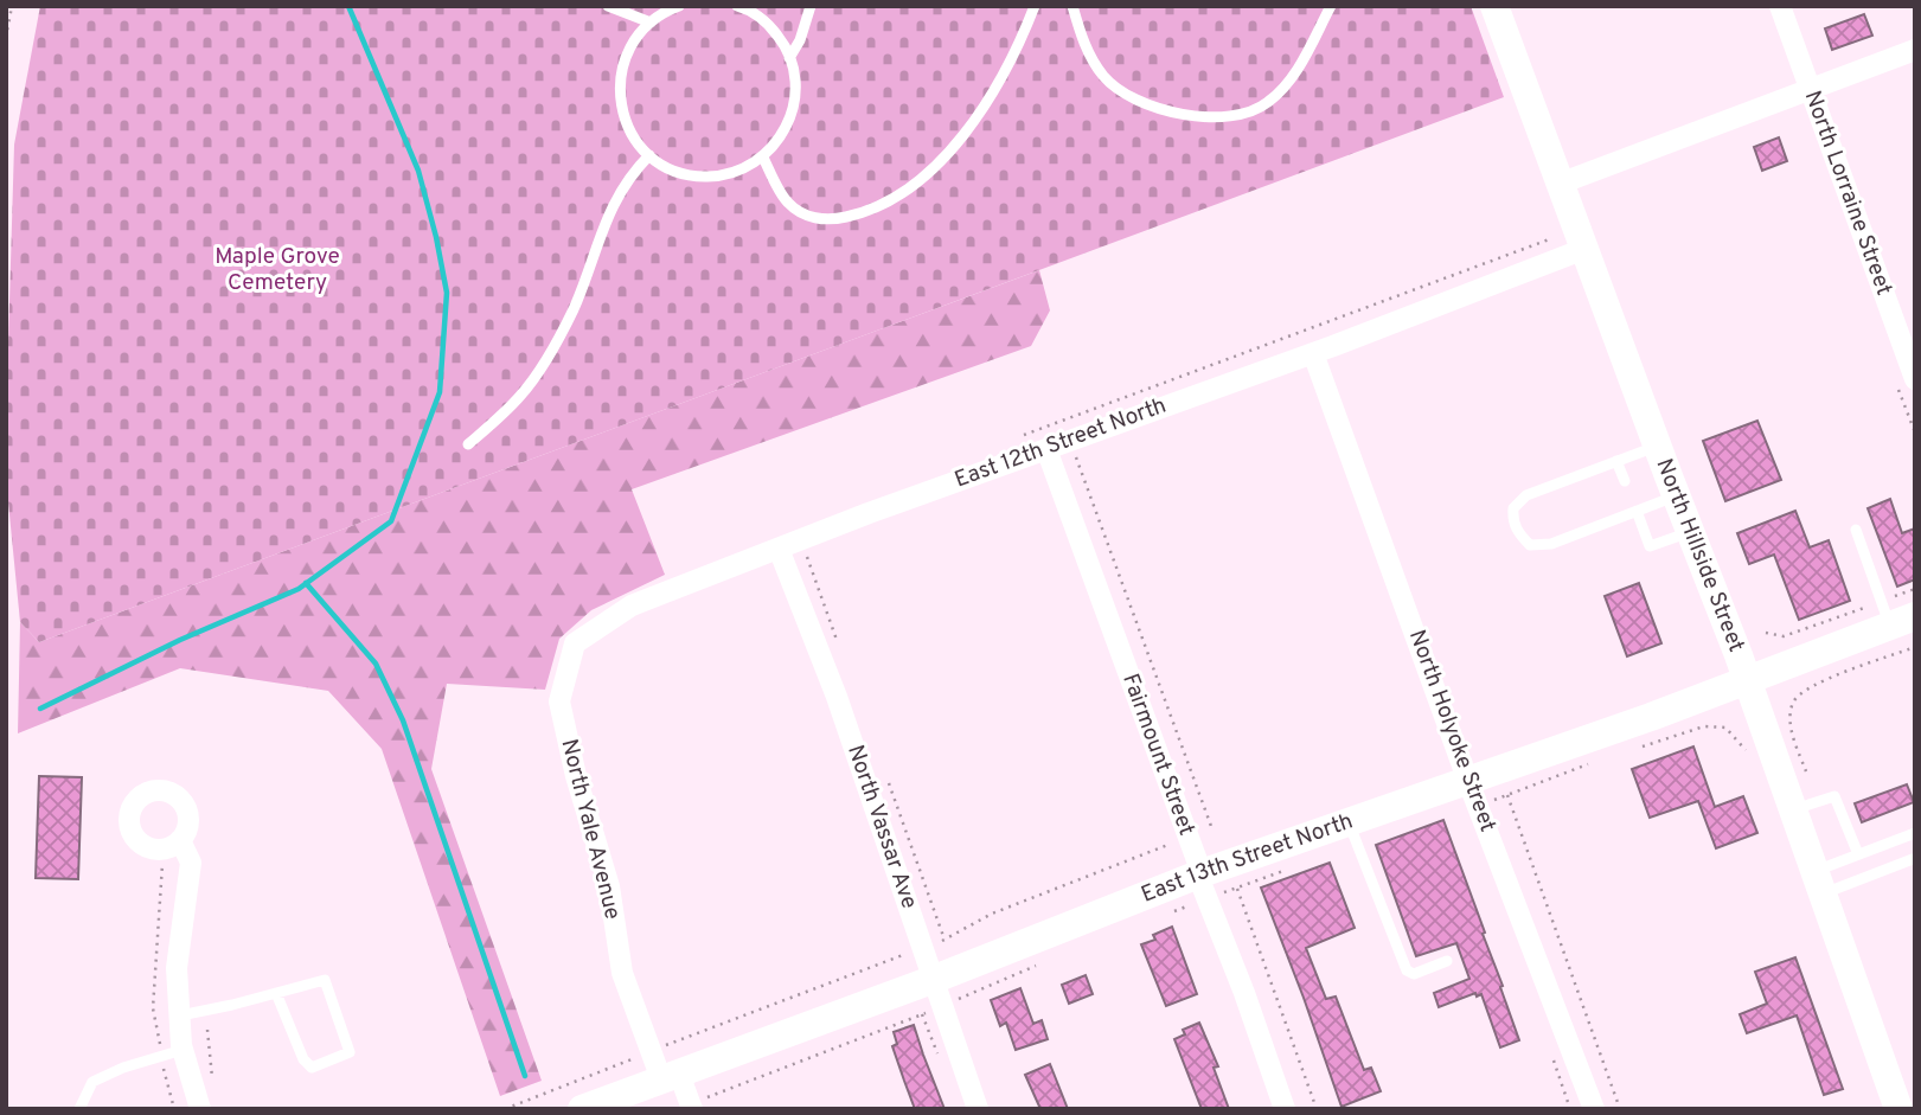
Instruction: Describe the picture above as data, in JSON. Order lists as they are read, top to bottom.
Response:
{
  "streets": {
    "main road": ["North Hillside Street", "East 13th Street North"],
    "street": [
      "North Lorraine Street",
      "East 12th Street North",
      "North Holyoke Street",
      "Fairmount Street",
      "North Vassar Ave",
      "North Yale Avenue"
    ]
  },
  "crossings": [
    ["East 12th Street North", "North Hillside Street"],
    ["East 12th Street North", "North Holyoke Street"],
    ["East 12th Street North", "Fairmount Street"],
    ["East 12th Street North", "North Vassar Ave"],
    ["East 12th Street North", "North Yale Avenue"],
    ["North Hillside Street", "East 13th Street North"],
    ["North Holyoke Street", "East 13th Street North"],
    ["Fairmount Street", "East 13th Street North"],
    ["North Vassar Ave", "East 13th Street North"],
    ["North Yale Avenue", "East 13th Street North"]
  ],
  "parks": ["Maple Grove Cemetery"]
}
